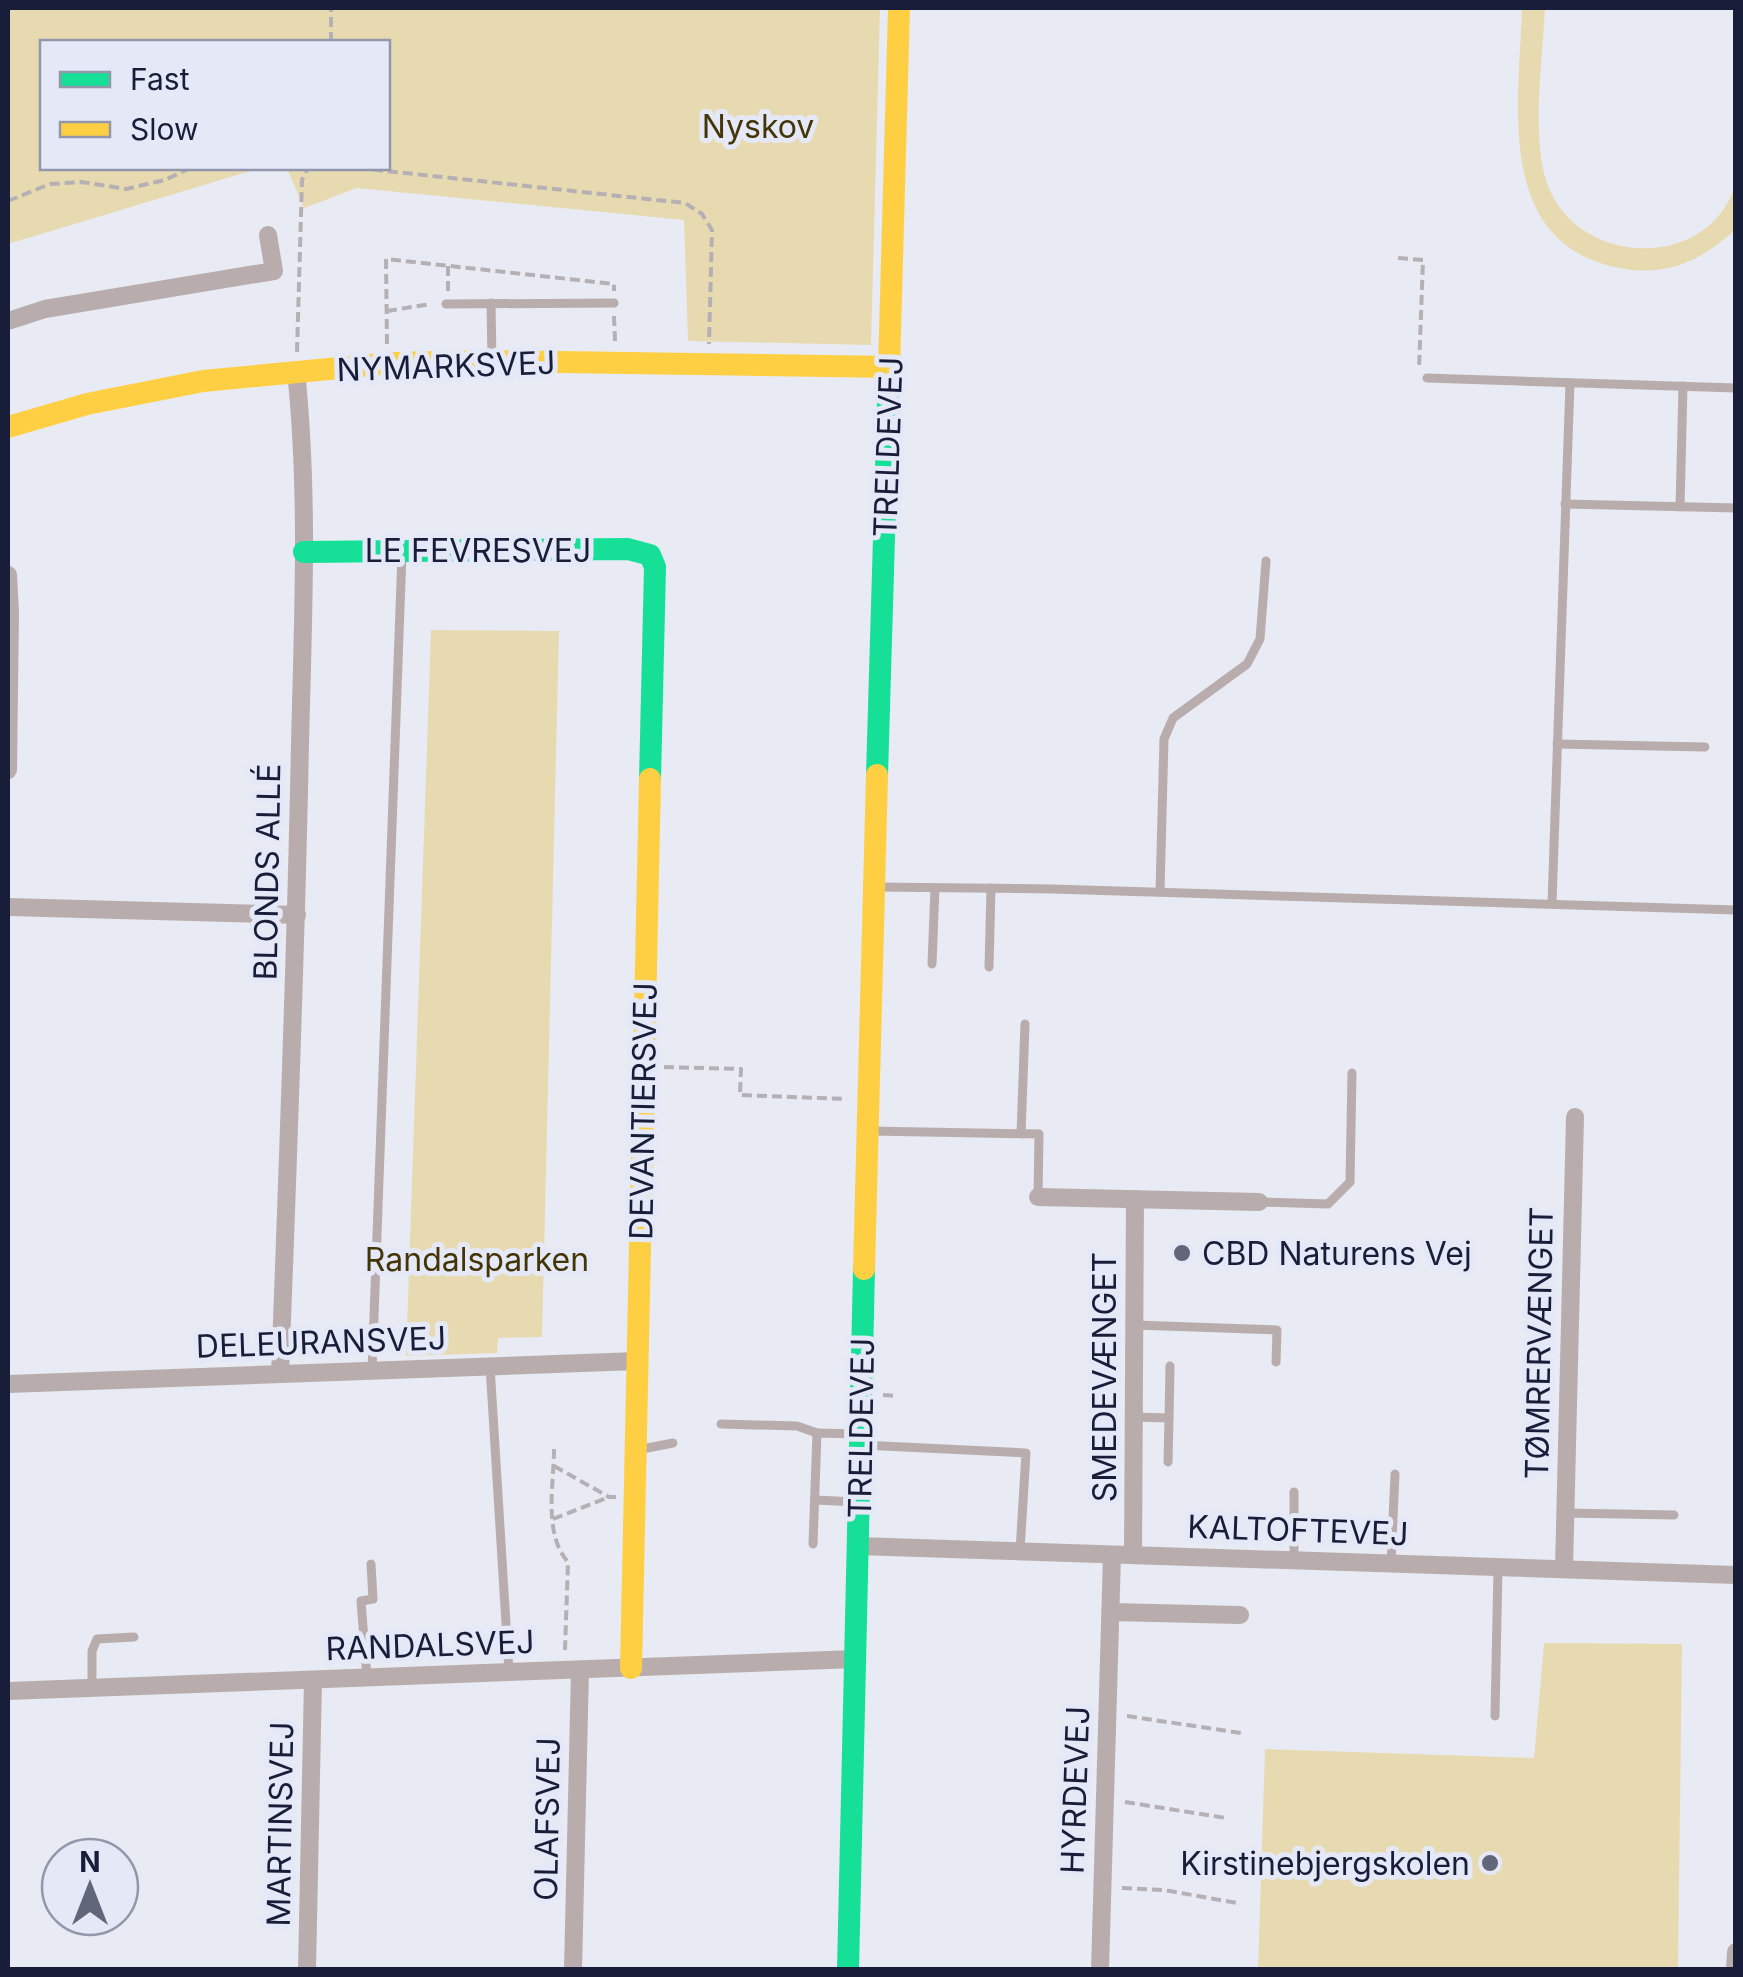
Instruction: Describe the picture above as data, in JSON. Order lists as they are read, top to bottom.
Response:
{
  "streets": {
    "street": [
      "NYMARKSVEJ",
      "TRELDEVEJ",
      "LE FEVRESVEJ",
      "BLONDS ALLÉ",
      "DEVANTIERSVEJ",
      "DELEURANSVEJ",
      "TØMRERVÆNGET",
      "SMEDEVÆNGET",
      "KALTOFTEVEJ",
      "RANDALSVEJ",
      "HYRDEVEJ",
      "OLAFSVEJ",
      "MARTINSVEJ"
    ]
  },
  "crossings": [
    ["NYMARKSVEJ", "TRELDEVEJ"],
    ["NYMARKSVEJ", "BLONDS ALLÉ"],
    ["TRELDEVEJ", "KALTOFTEVEJ"],
    ["TRELDEVEJ", "RANDALSVEJ"],
    ["LE FEVRESVEJ", "BLONDS ALLÉ"],
    ["LE FEVRESVEJ", "DEVANTIERSVEJ"],
    ["BLONDS ALLÉ", "DELEURANSVEJ"],
    ["DEVANTIERSVEJ", "DELEURANSVEJ"],
    ["DEVANTIERSVEJ", "RANDALSVEJ"],
    ["TØMRERVÆNGET", "KALTOFTEVEJ"],
    ["SMEDEVÆNGET", "KALTOFTEVEJ"],
    ["KALTOFTEVEJ", "HYRDEVEJ"],
    ["RANDALSVEJ", "OLAFSVEJ"],
    ["RANDALSVEJ", "MARTINSVEJ"]
  ],
  "parks": ["Nyskov", "Randalsparken"],
  "places": ["CBD Naturens Vej", "Kirstinebjergskolen"],
  "legend": ["Fast", "Slow"],
  "north": "top"
}
